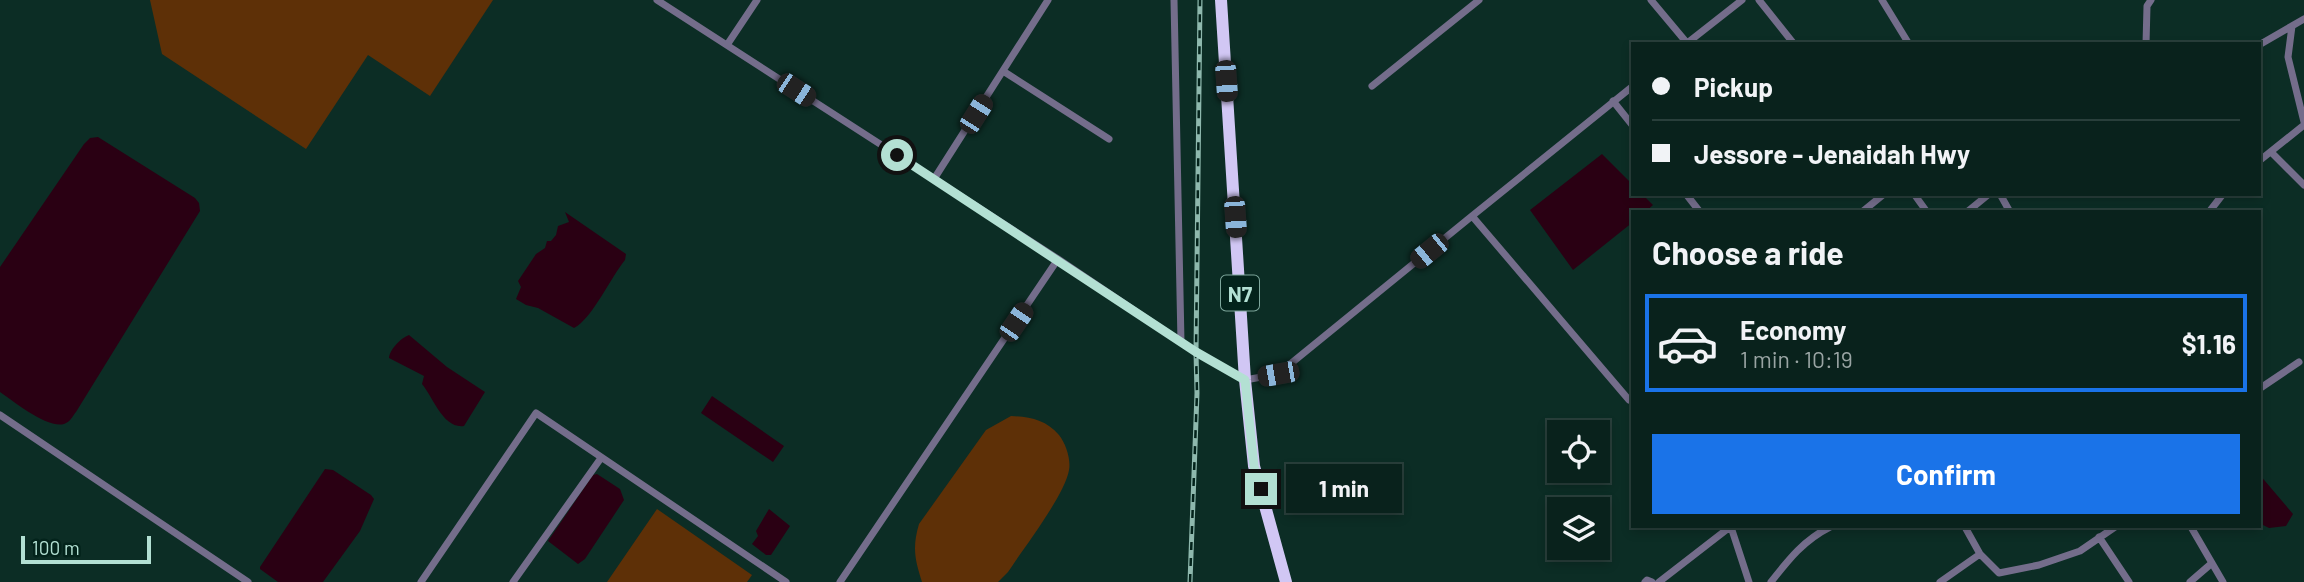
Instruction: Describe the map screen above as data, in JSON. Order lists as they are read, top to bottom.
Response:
{
  "streets": {
    "highway": ["N7"]
  },
  "scale_bar": "100 m",
  "page": {
    "banner": ["Pickup", "Jessore - Jenaidah Hwy"],
    "heading": "Choose a ride",
    "list": [
      {
        "name": "Economy",
        "note": "1 min · 10:19",
        "value": "$1.16"
      }
    ],
    "buttons": "Confirm",
    "bubble": "1 min",
    "scale": "100 m"
  }
}
